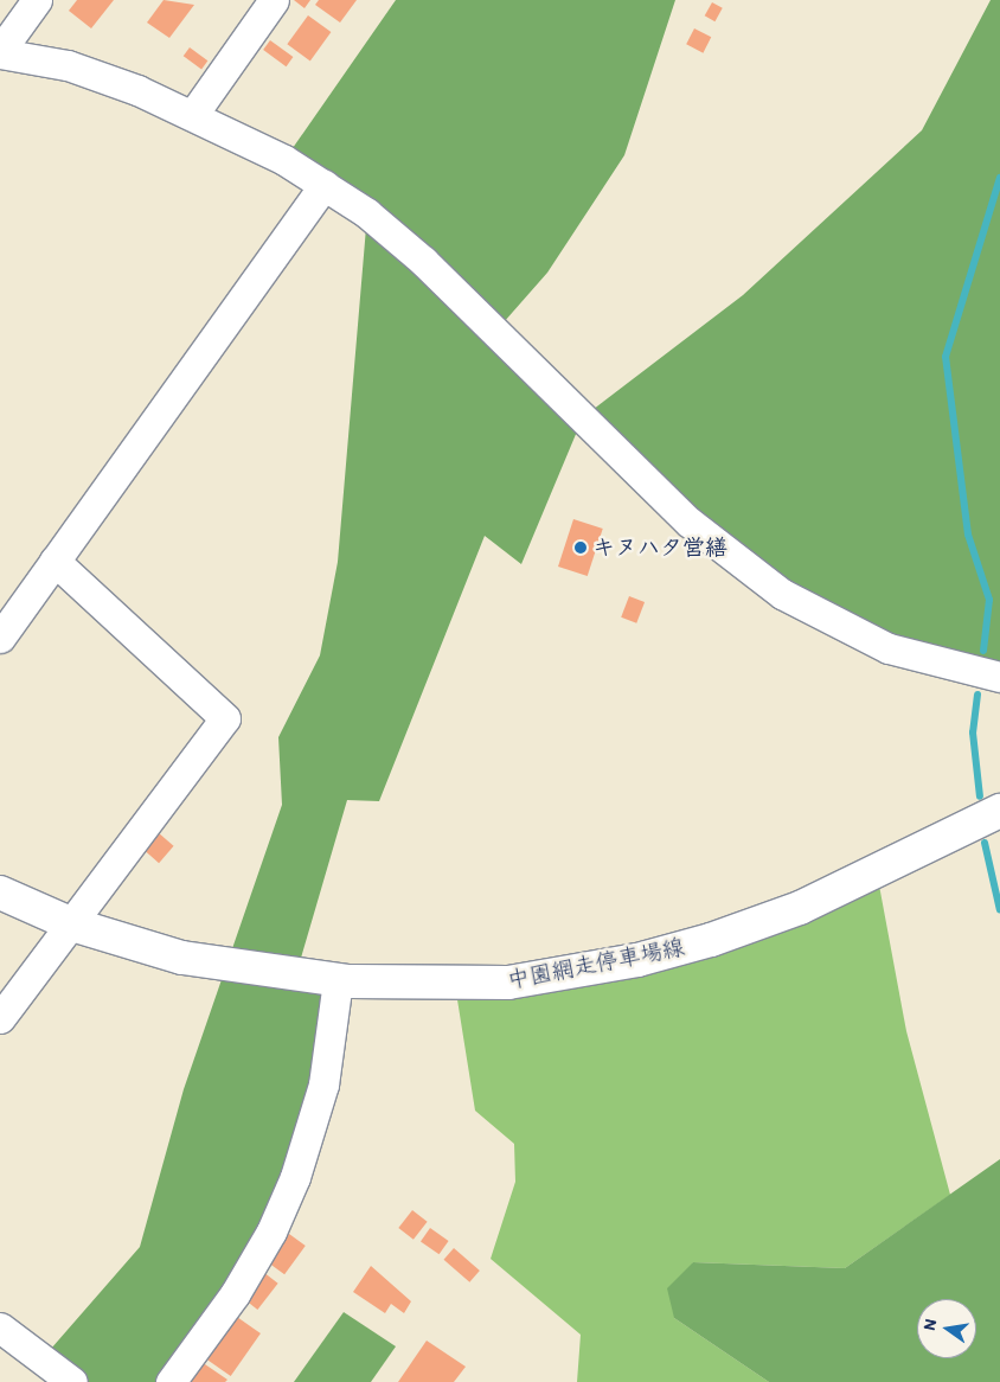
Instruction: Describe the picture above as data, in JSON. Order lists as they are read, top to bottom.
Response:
{
  "streets": {
    "main road": ["中園網走停車場線"]
  },
  "places": ["キヌハタ営繕"],
  "north": "left"
}
